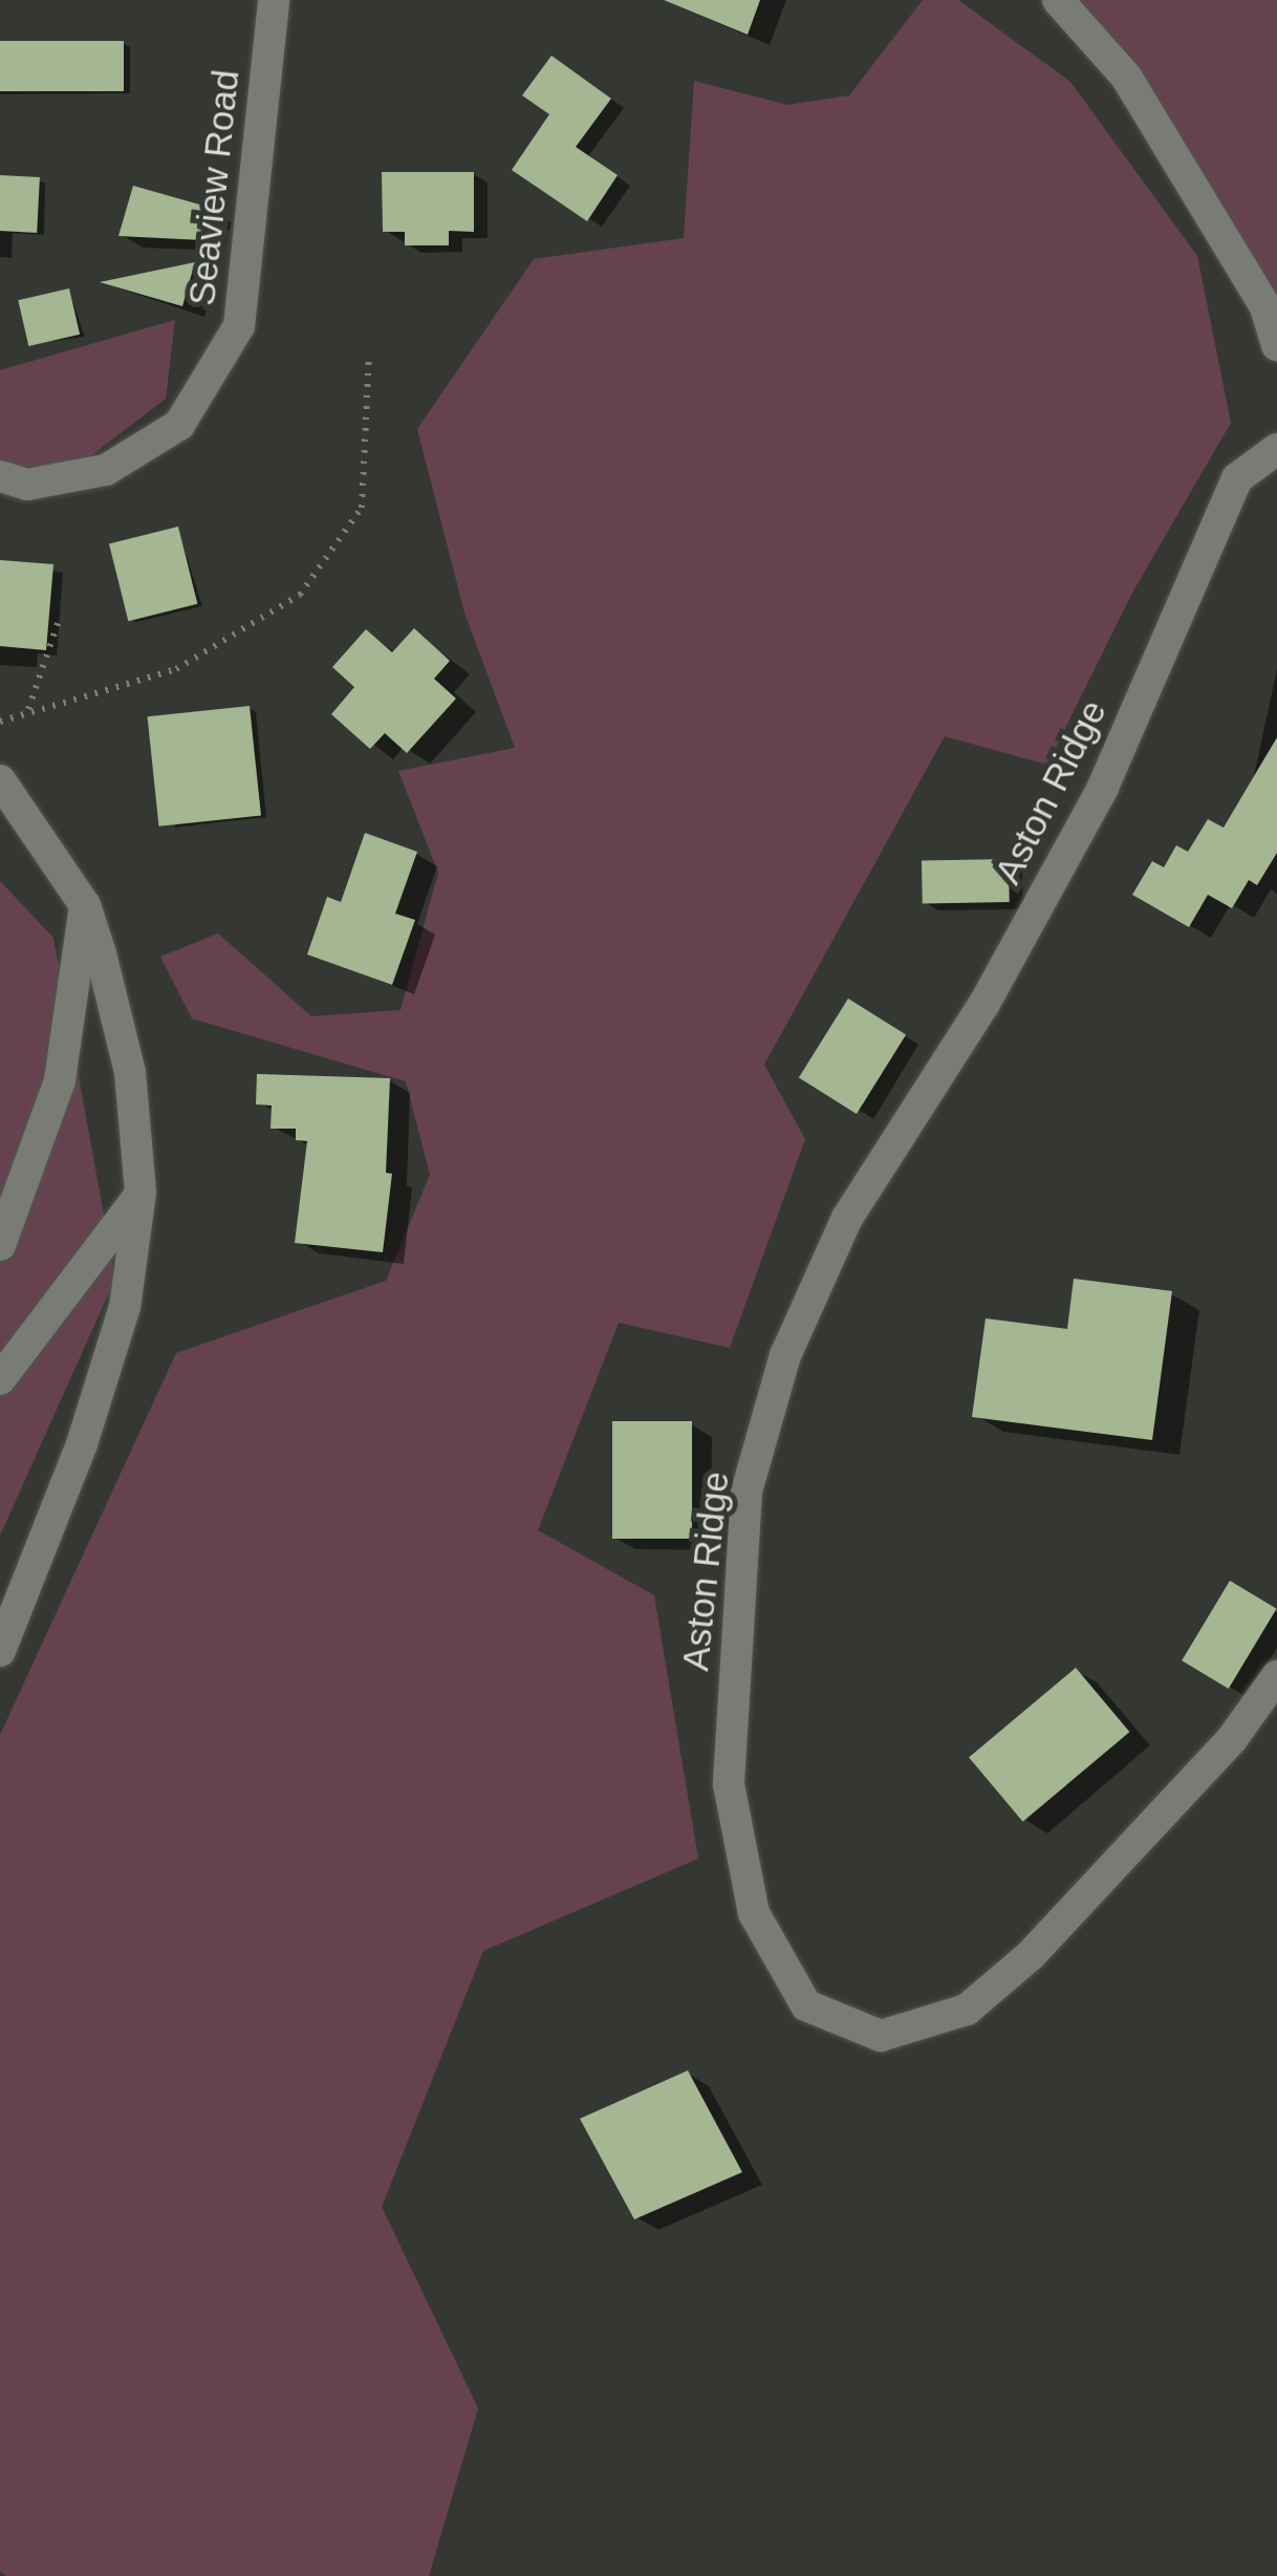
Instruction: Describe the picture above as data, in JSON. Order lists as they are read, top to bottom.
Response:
{
  "streets": {
    "street": ["Seaview Road", "Aston Ridge"]
  }
}
